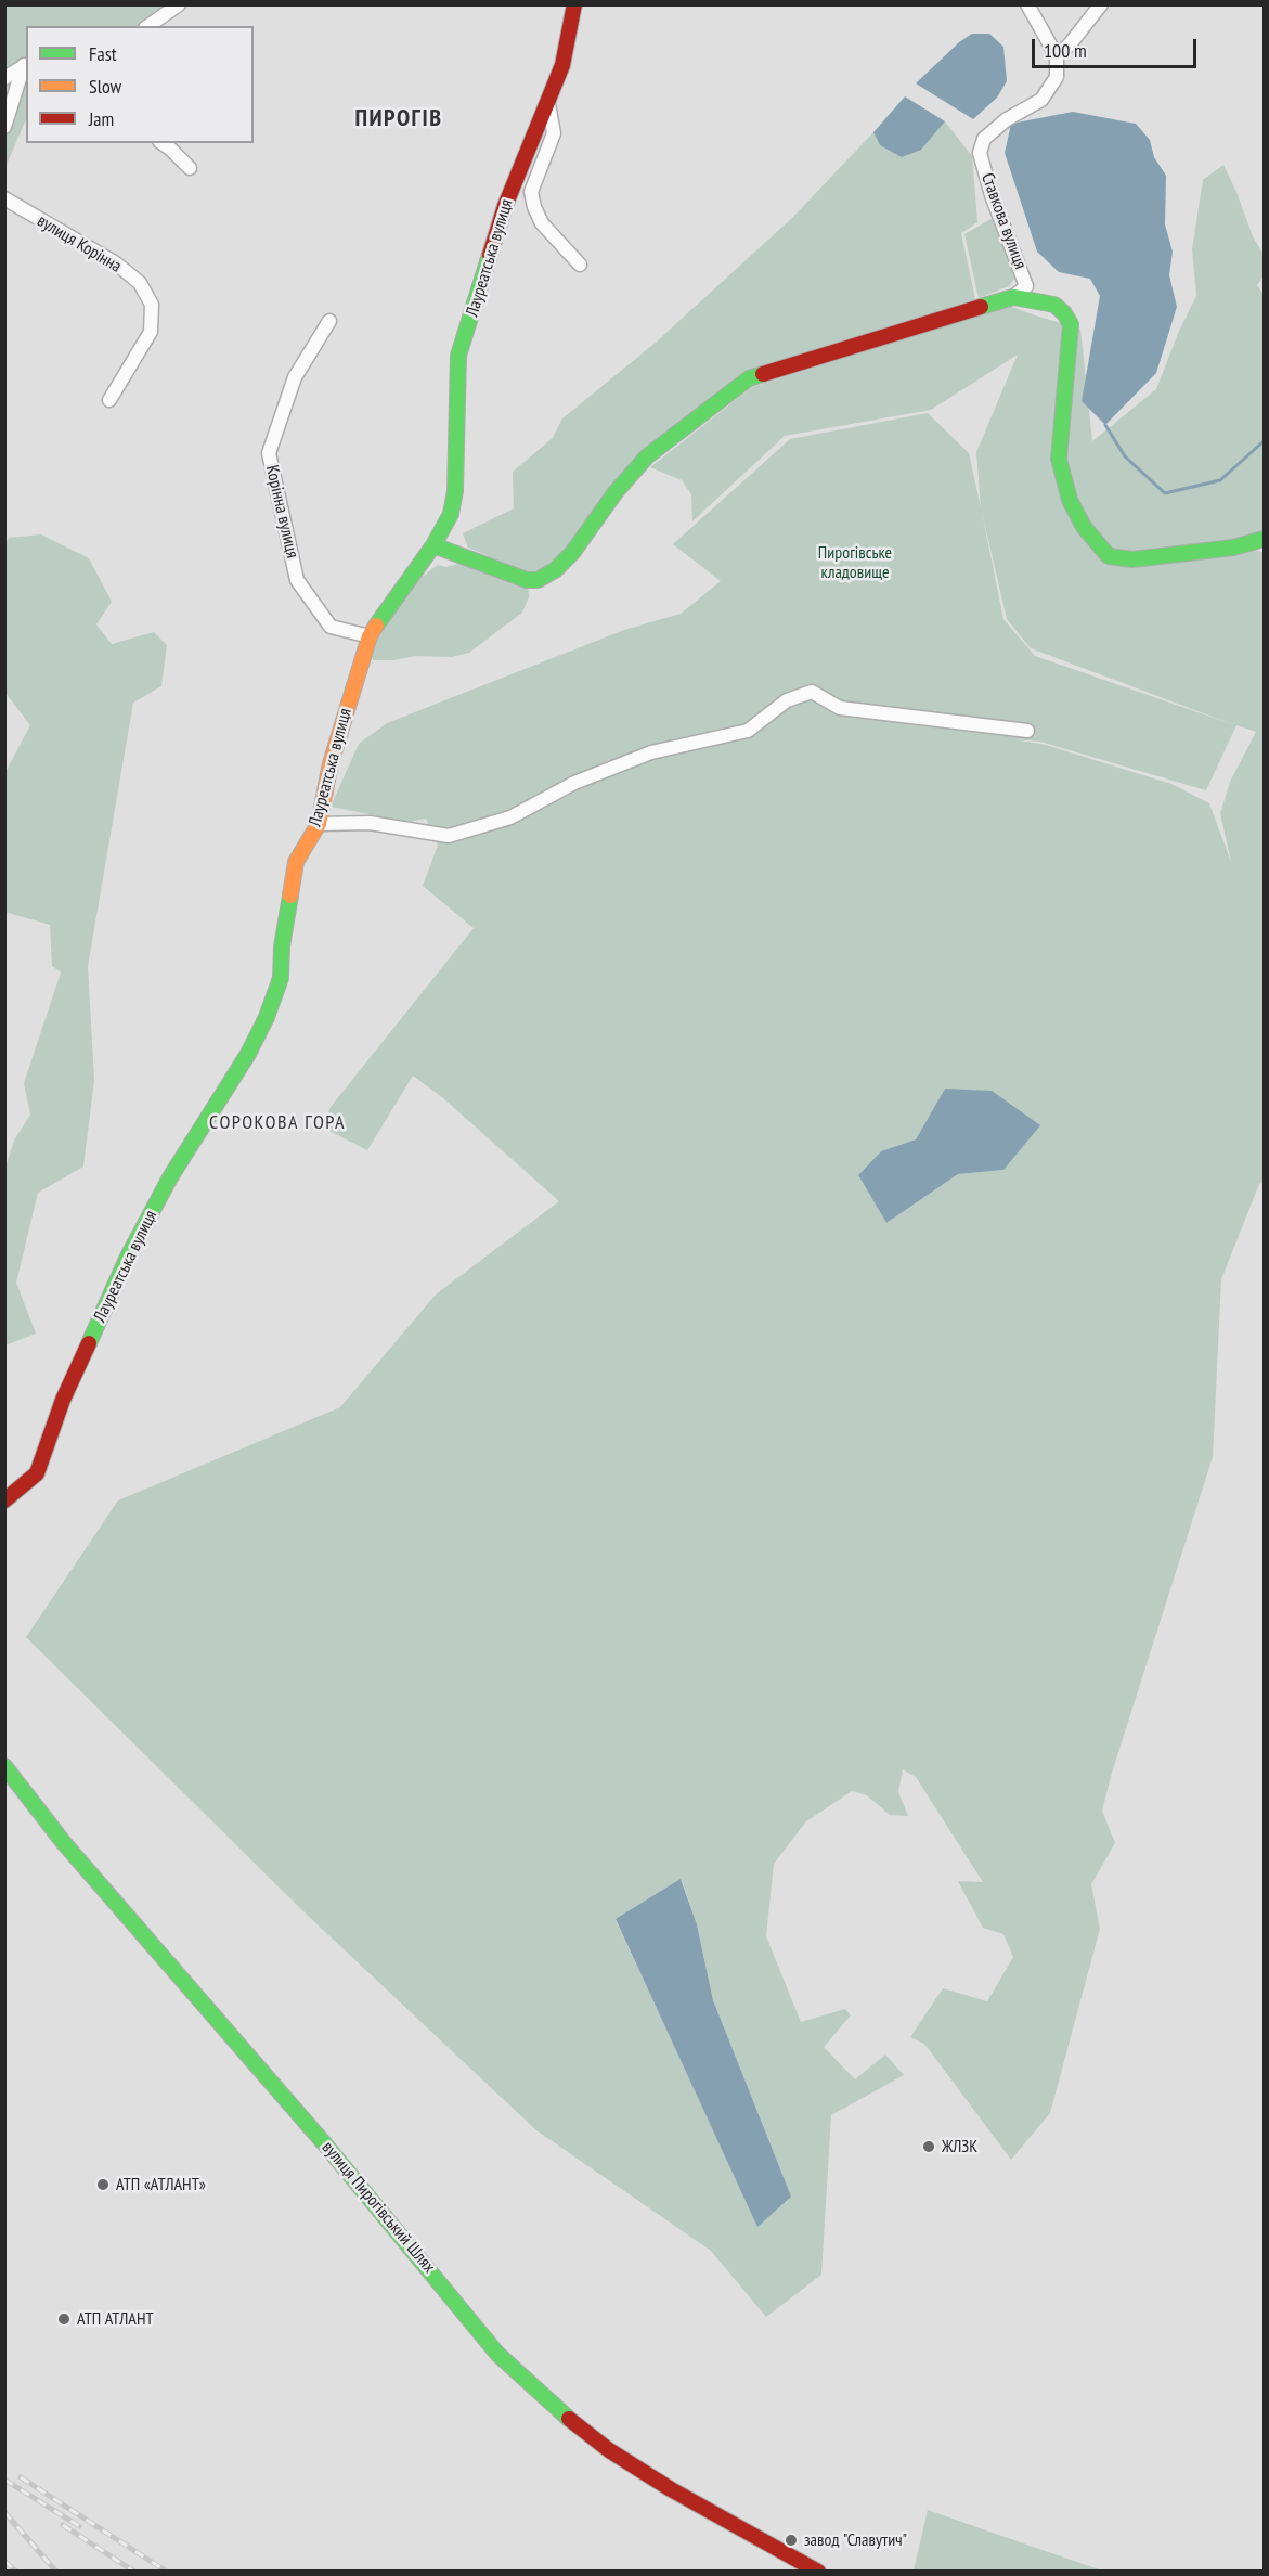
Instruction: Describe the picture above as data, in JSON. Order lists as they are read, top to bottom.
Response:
{
  "streets": {
    "street": [
      "Ставкова вулиця",
      "вулиця Корінна",
      "Лауреатська вулиця",
      "Корінна вулиця",
      "вулиця Пирогівський Шлях"
    ]
  },
  "crossings": [
    ["Лауреатська вулиця", "Корінна вулиця"]
  ],
  "districts": ["ПИРОГІВ", "СОРОКОВА ГОРА"],
  "parks": ["Пирогівське кладовище"],
  "places": [
    "ЖЛЗК",
    "АТП «АТЛАНТ»",
    "АТП АТЛАНТ",
    "завод \"Славутич\""
  ],
  "legend": ["Fast", "Slow", "Jam"],
  "scale_bar": "100 m"
}
